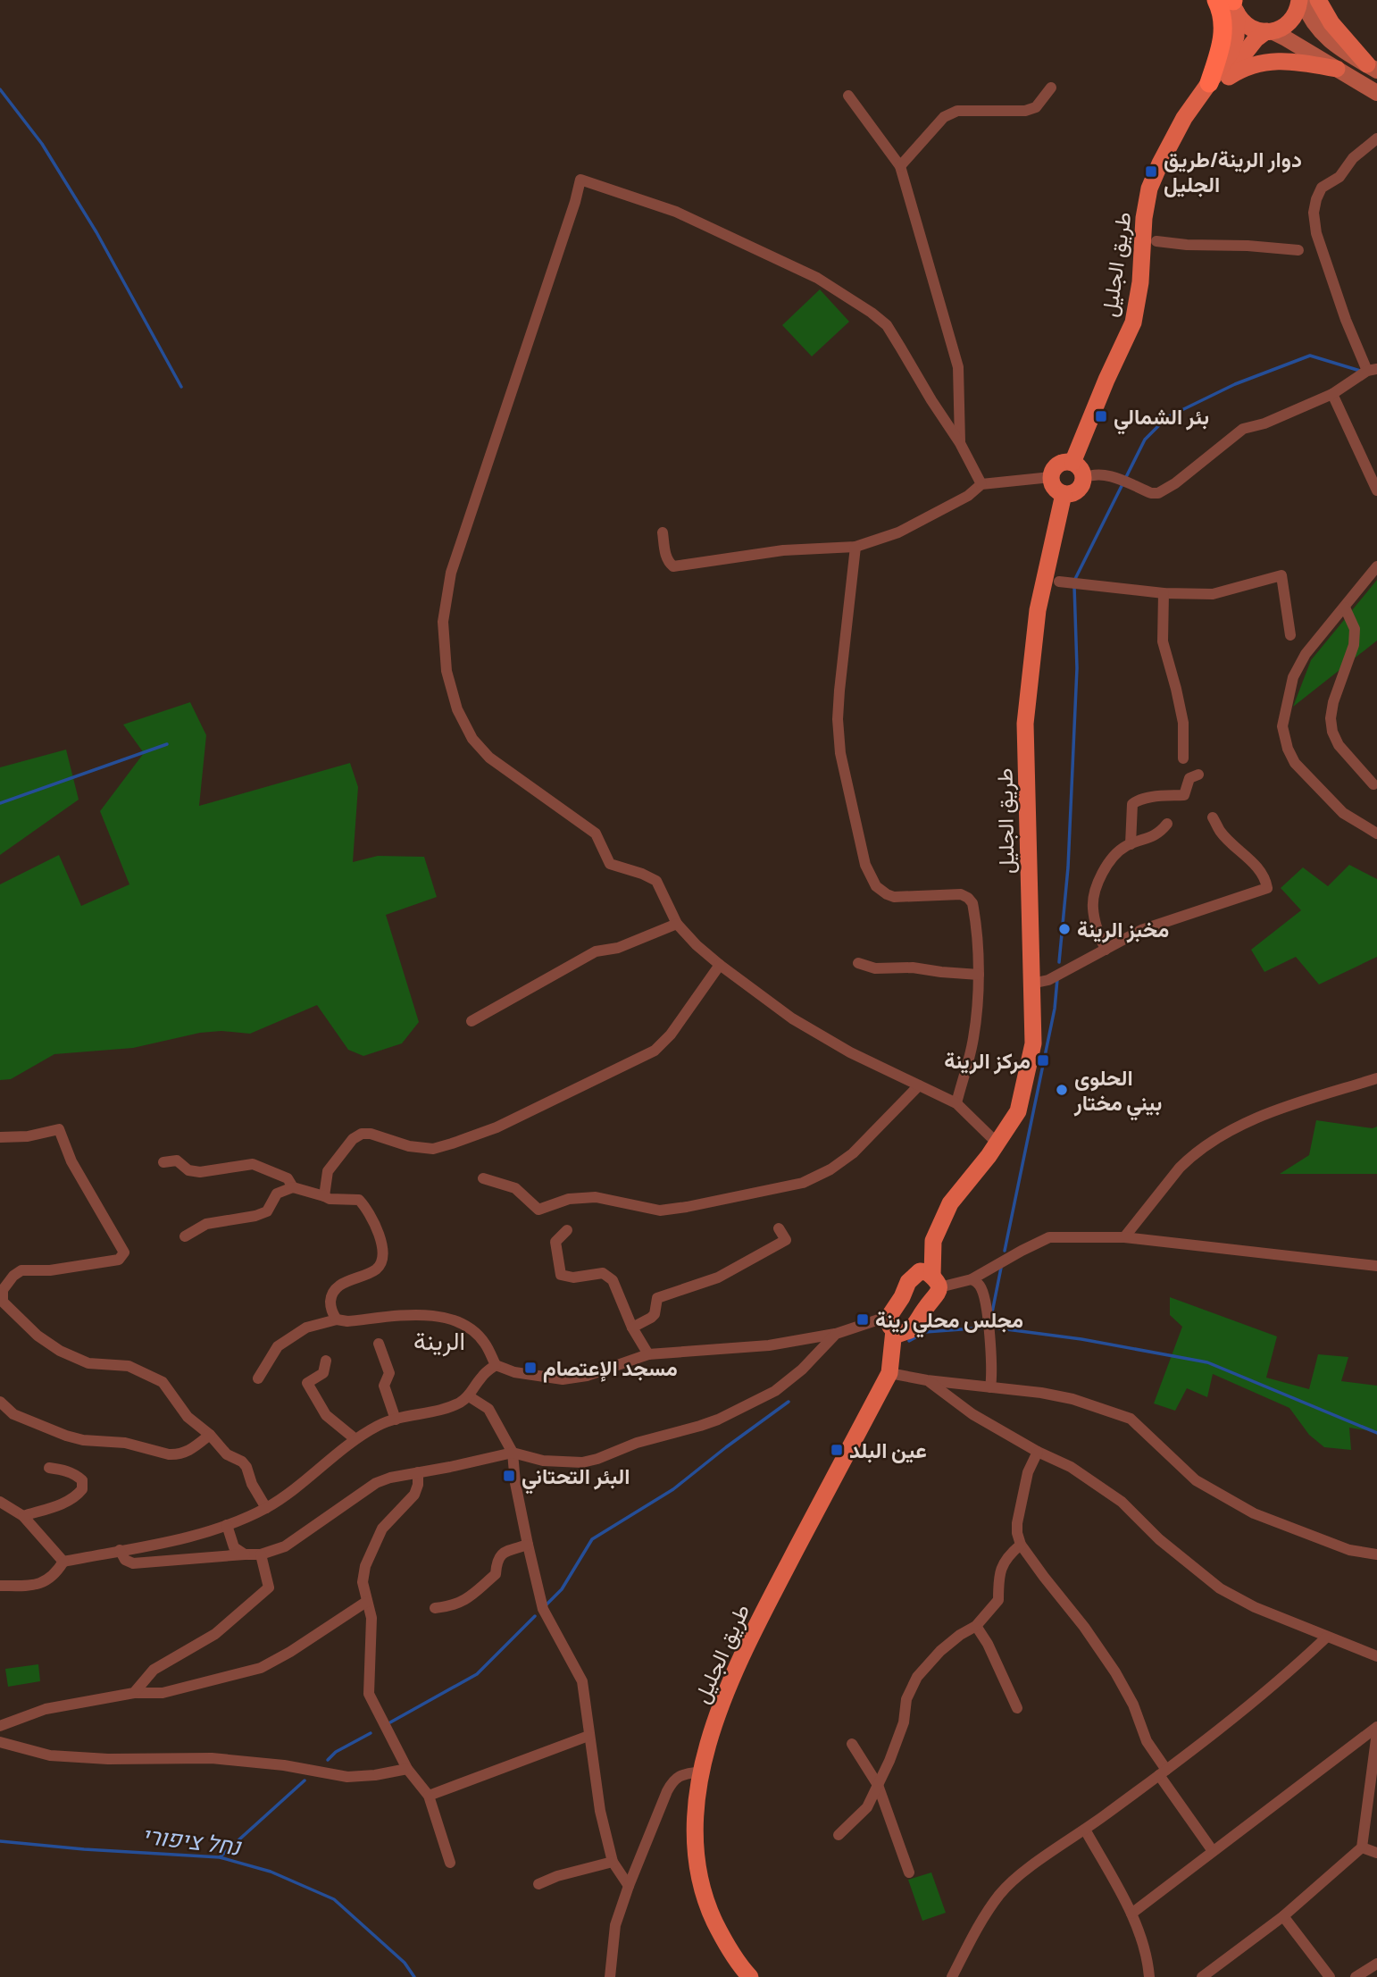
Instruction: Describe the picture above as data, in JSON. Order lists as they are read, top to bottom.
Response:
{
  "streets": {
    "main road": ["طريق الجليل"]
  },
  "districts": ["الرينة"],
  "water": ["נחל ציפורי"],
  "places": {
    "transit": [
      "دوار الرينة/طريق الجليل",
      "بئر الشمالي",
      "مركز الرينة",
      "مجلس محلي رينة",
      "مسجد الإعتصام",
      "عين البلد",
      "البئر التحتاني"
    ],
    "other": ["مخبز الرينة", "الحلوى بيني مختار"]
  }
}
